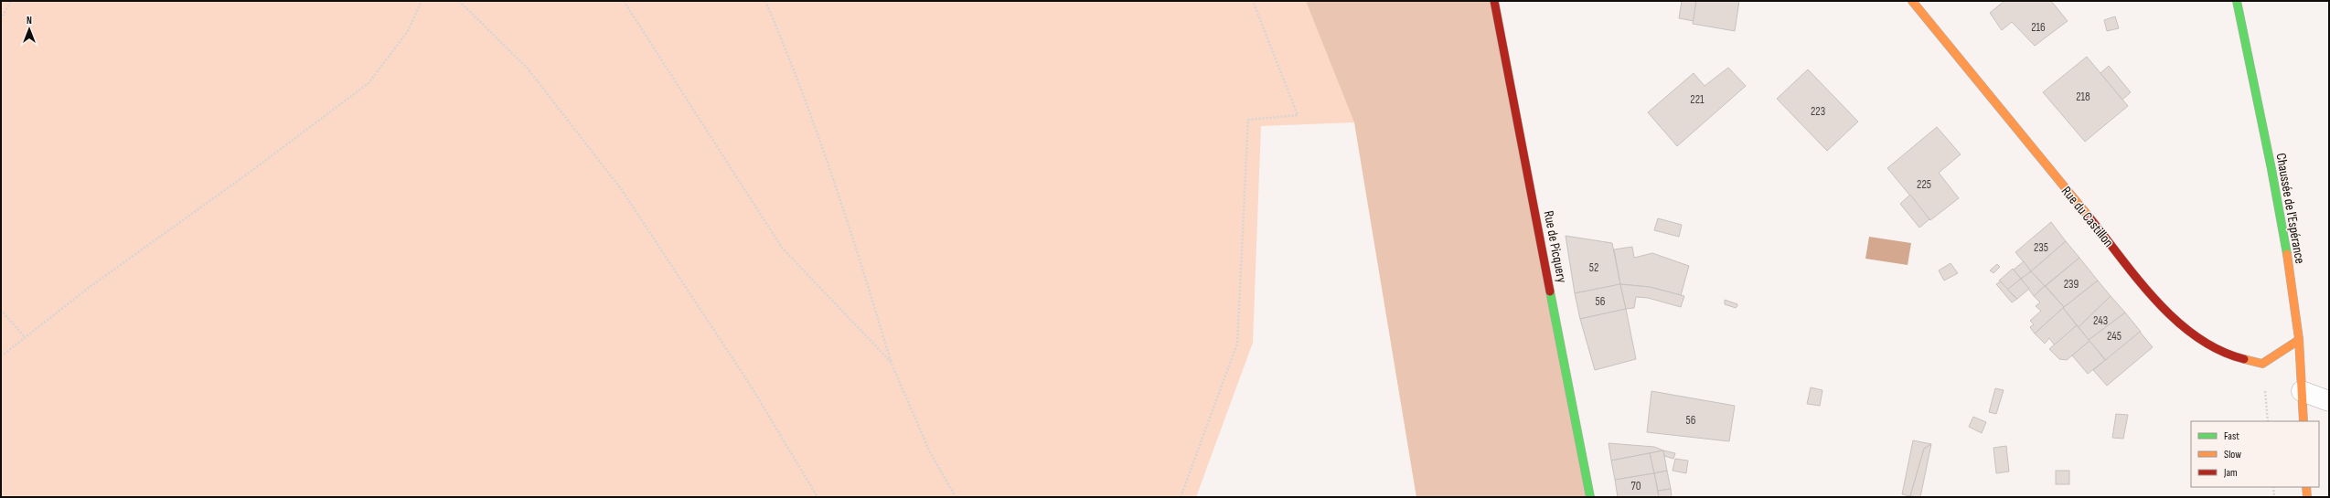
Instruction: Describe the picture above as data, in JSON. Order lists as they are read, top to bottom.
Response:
{
  "streets": {
    "street": ["Chaussée de l'Espérance", "Rue du Castillon", "Rue de Picquery"]
  },
  "house_numbers": [
    "216",
    "218",
    "221",
    "223",
    "225",
    "235",
    "52",
    "239",
    "56",
    "243",
    "245",
    "56",
    "70"
  ],
  "legend": ["Fast", "Slow", "Jam"],
  "north": "top"
}
